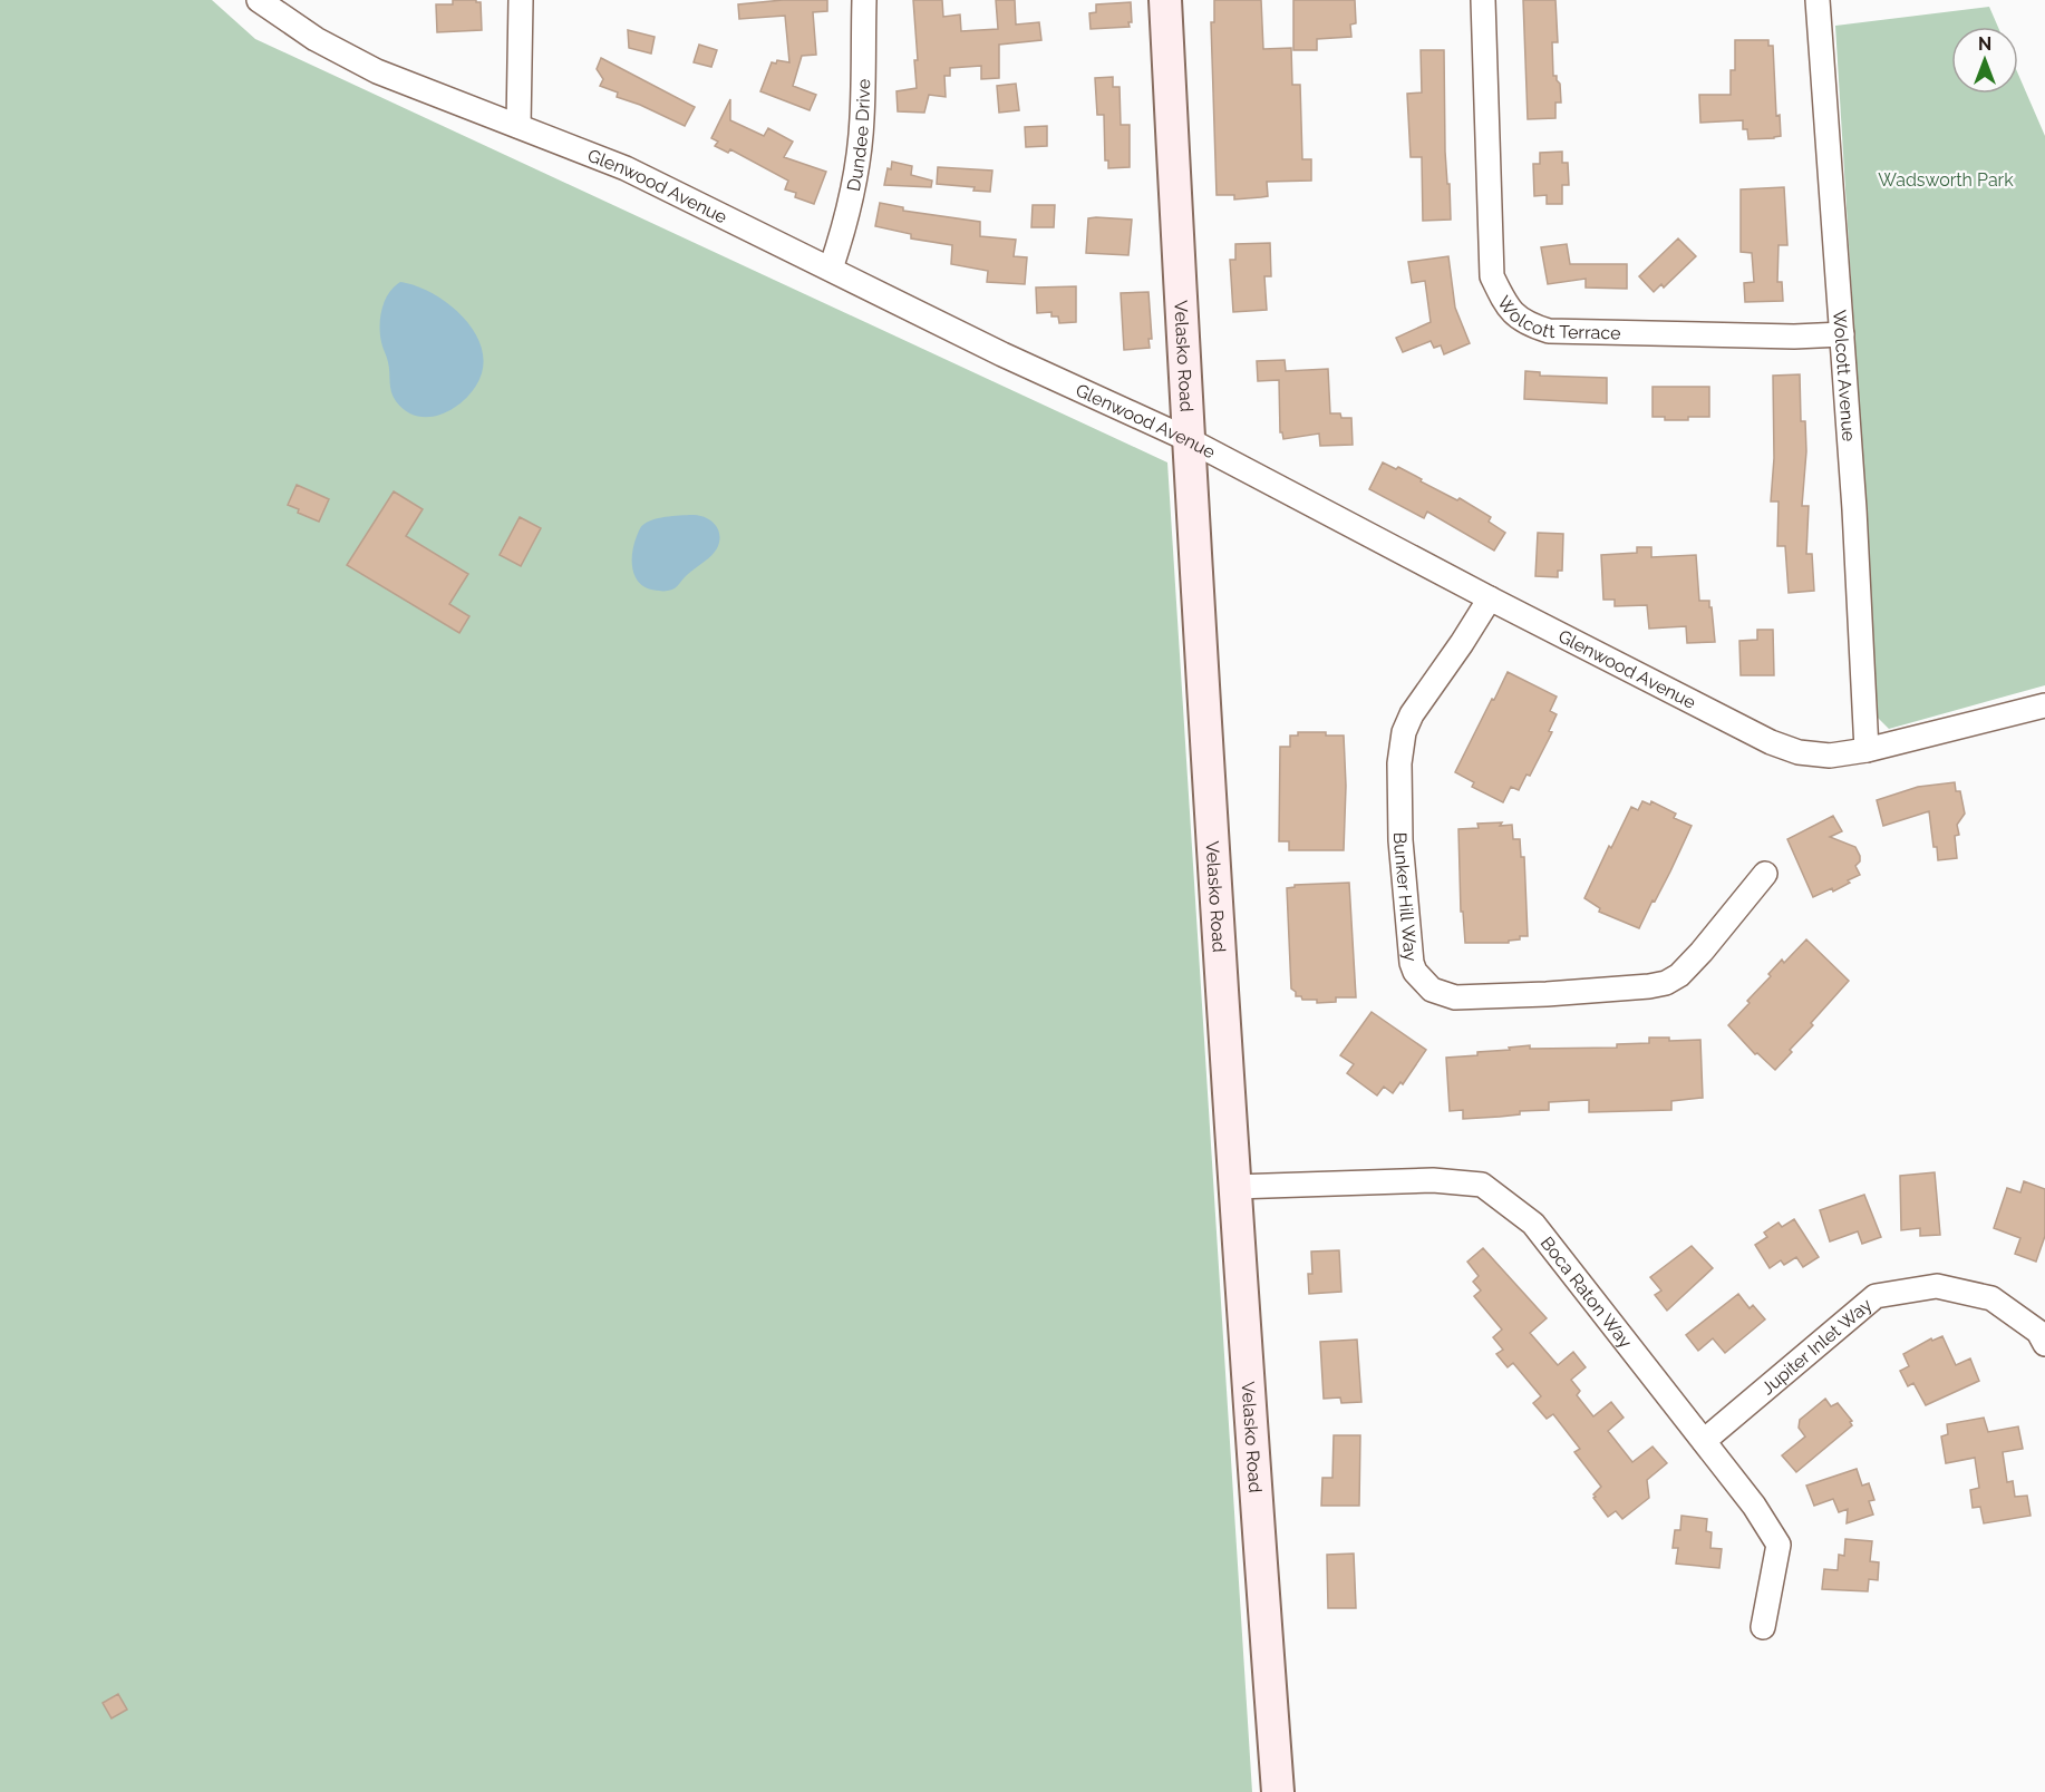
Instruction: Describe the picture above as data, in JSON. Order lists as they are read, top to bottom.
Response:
{
  "streets": {
    "street": [
      "Dundee Drive",
      "Glenwood Avenue",
      "Wolcott Terrace",
      "Velasko Road",
      "Wolcott Avenue",
      "Bunker Hill Way",
      "Boca Raton Way",
      "Jupiter Inlet Way"
    ]
  },
  "crossings": [
    ["Dundee Drive", "Glenwood Avenue"],
    ["Glenwood Avenue", "Velasko Road"],
    ["Glenwood Avenue", "Wolcott Avenue"],
    ["Glenwood Avenue", "Bunker Hill Way"],
    ["Wolcott Terrace", "Wolcott Avenue"],
    ["Velasko Road", "Boca Raton Way"],
    ["Boca Raton Way", "Jupiter Inlet Way"]
  ],
  "parks": ["Wadsworth Park"],
  "north": "top"
}
